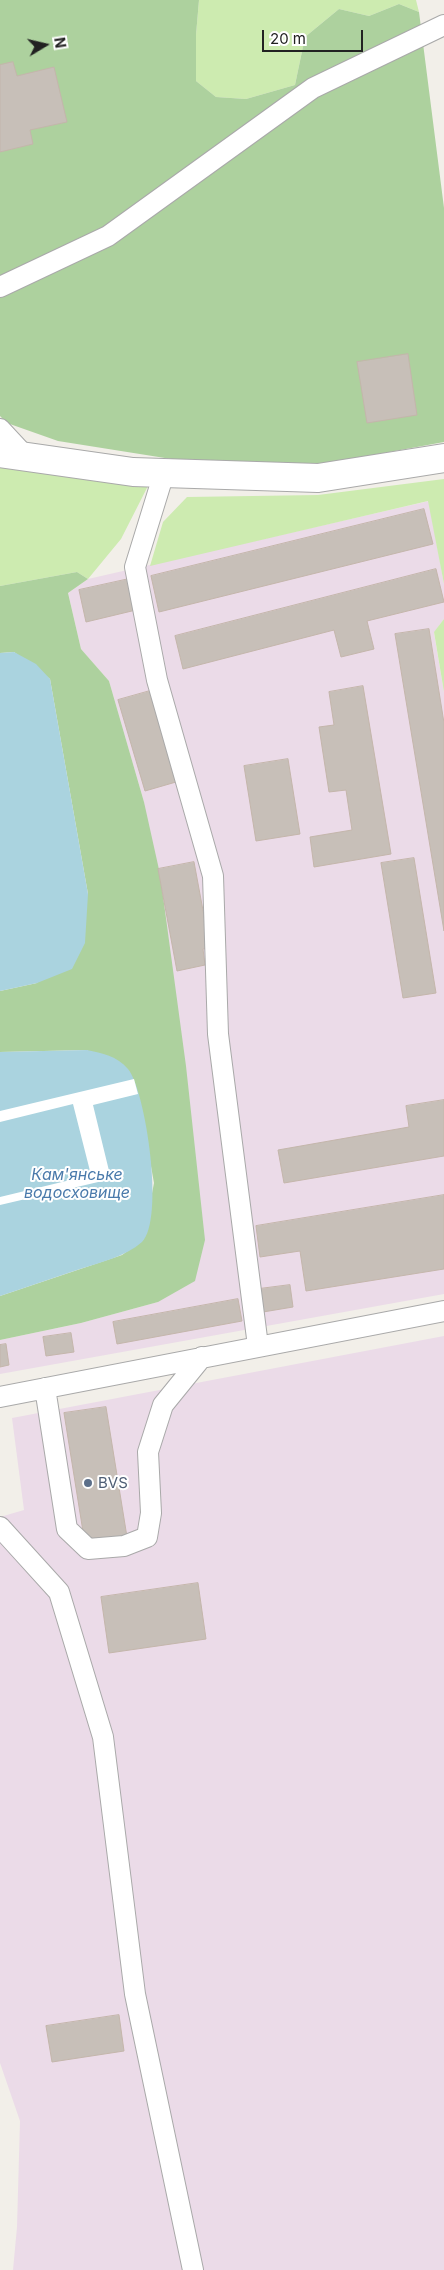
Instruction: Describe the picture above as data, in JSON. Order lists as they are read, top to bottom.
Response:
{
  "water": ["Кам'янське водосховище"],
  "places": ["BVS"],
  "scale_bar": "20 m",
  "north": "right"
}
